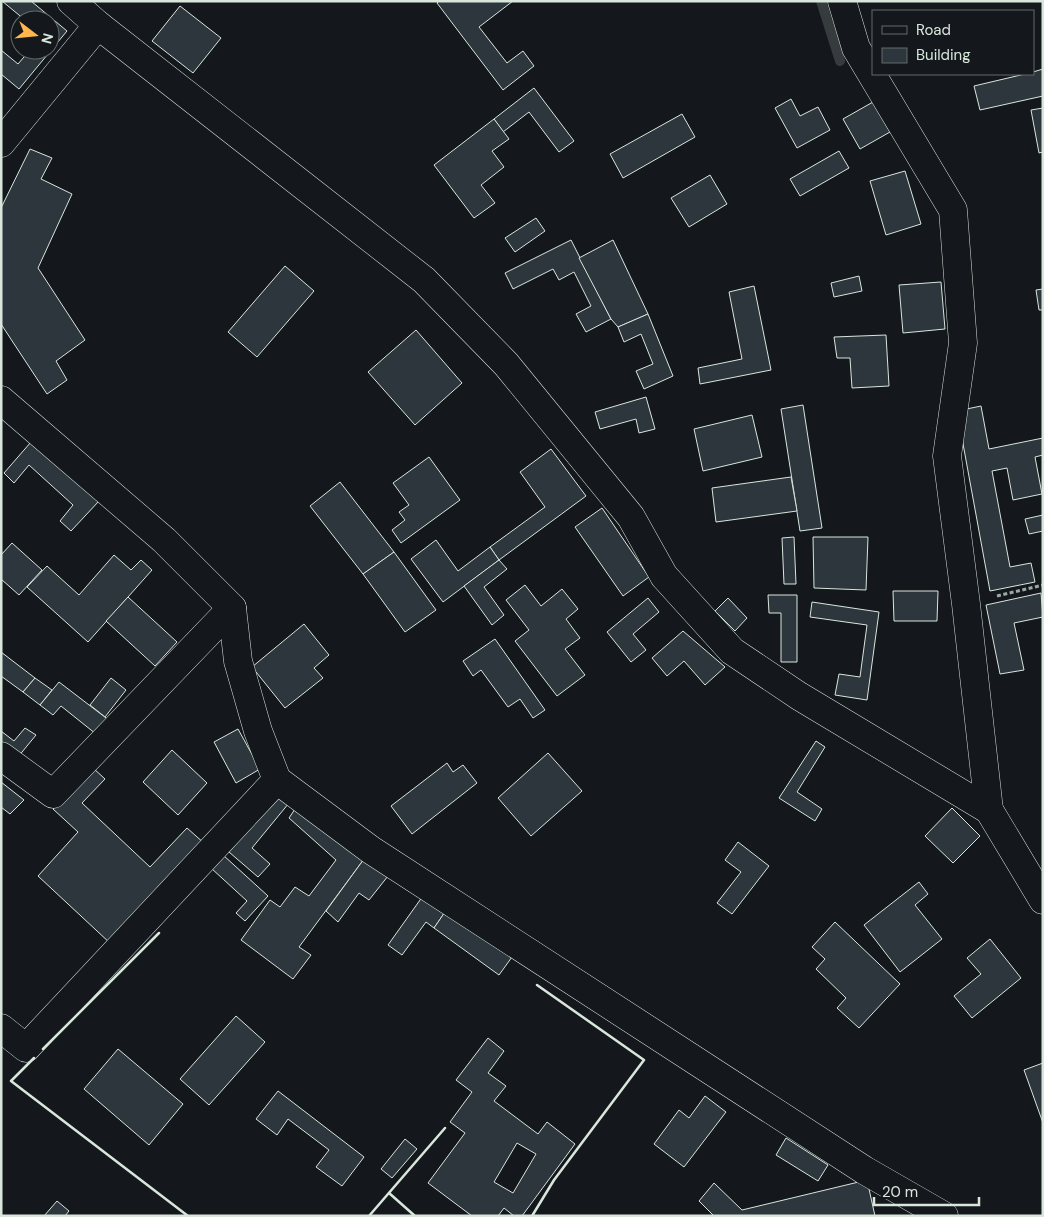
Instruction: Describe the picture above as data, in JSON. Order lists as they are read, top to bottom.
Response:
{
  "legend": ["Road", "Building"],
  "scale_bar": "20 m",
  "north": "right"
}
